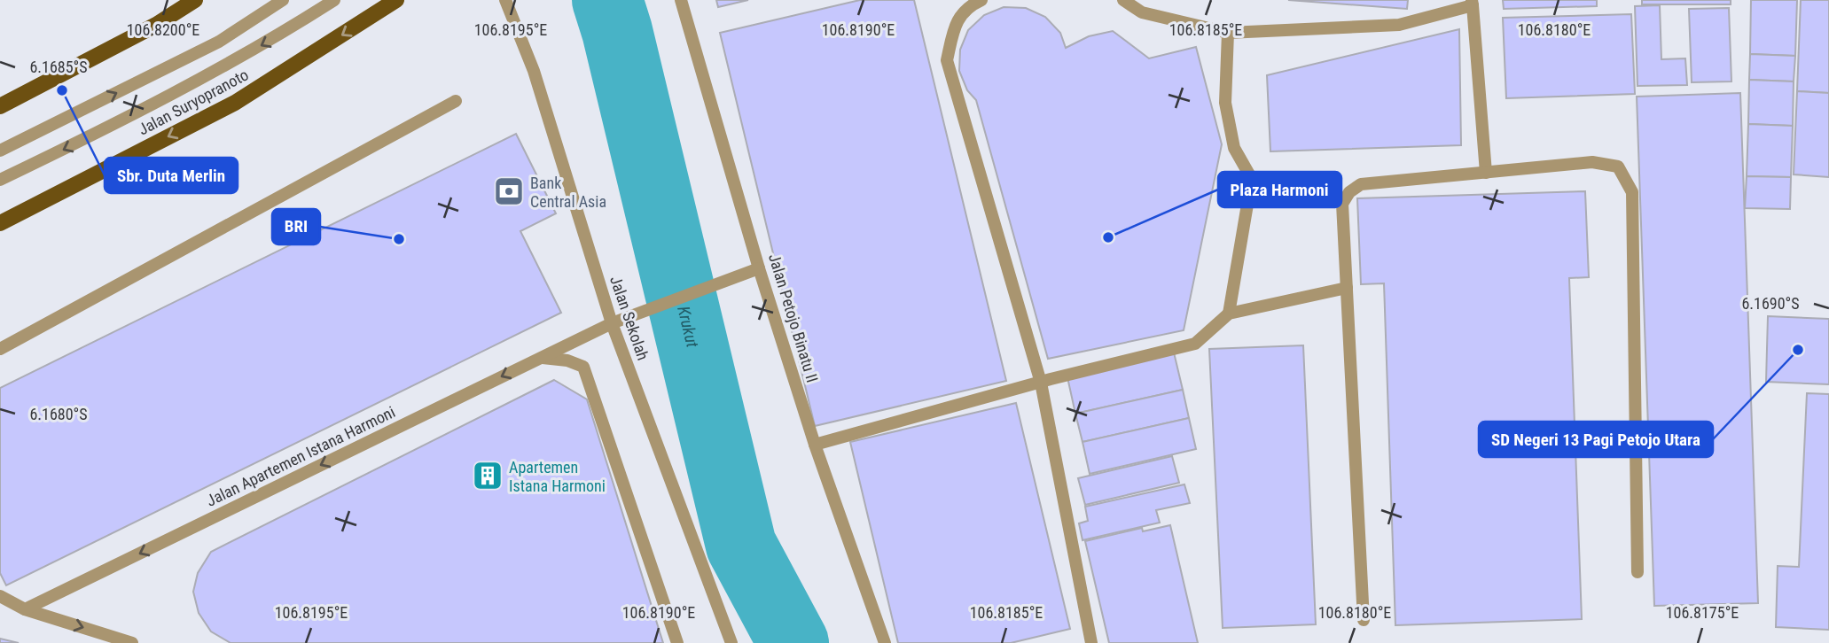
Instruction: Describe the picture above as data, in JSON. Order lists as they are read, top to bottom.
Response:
{
  "streets": {
    "main road": ["Jalan Suryopranoto"],
    "street": ["Jalan Sekolah", "Jalan Petojo Binatu II", "Jalan Apartemen Istana Harmoni"]
  },
  "crossings": [
    ["Jalan Sekolah", "Jalan Apartemen Istana Harmoni"],
    ["Jalan Petojo Binatu II", "Jalan Apartemen Istana Harmoni"]
  ],
  "one_way": ["Jalan Apartemen Istana Harmoni"],
  "water": ["Krukut"],
  "places": {
    "other": [
      "Sbr. Duta Merlin",
      "Plaza Harmoni",
      "BRI",
      "SD Negeri 13 Pagi Petojo Utara"
    ],
    "bank": ["Bank Central Asia"],
    "building": ["Apartemen Istana Harmoni"]
  },
  "coordinates": [
    "106.8200°E",
    "106.8195°E",
    "106.8190°E",
    "106.8185°E",
    "106.8180°E",
    "6.1685°S",
    "6.1690°S",
    "6.1680°S",
    "106.8175°E"
  ]
}
